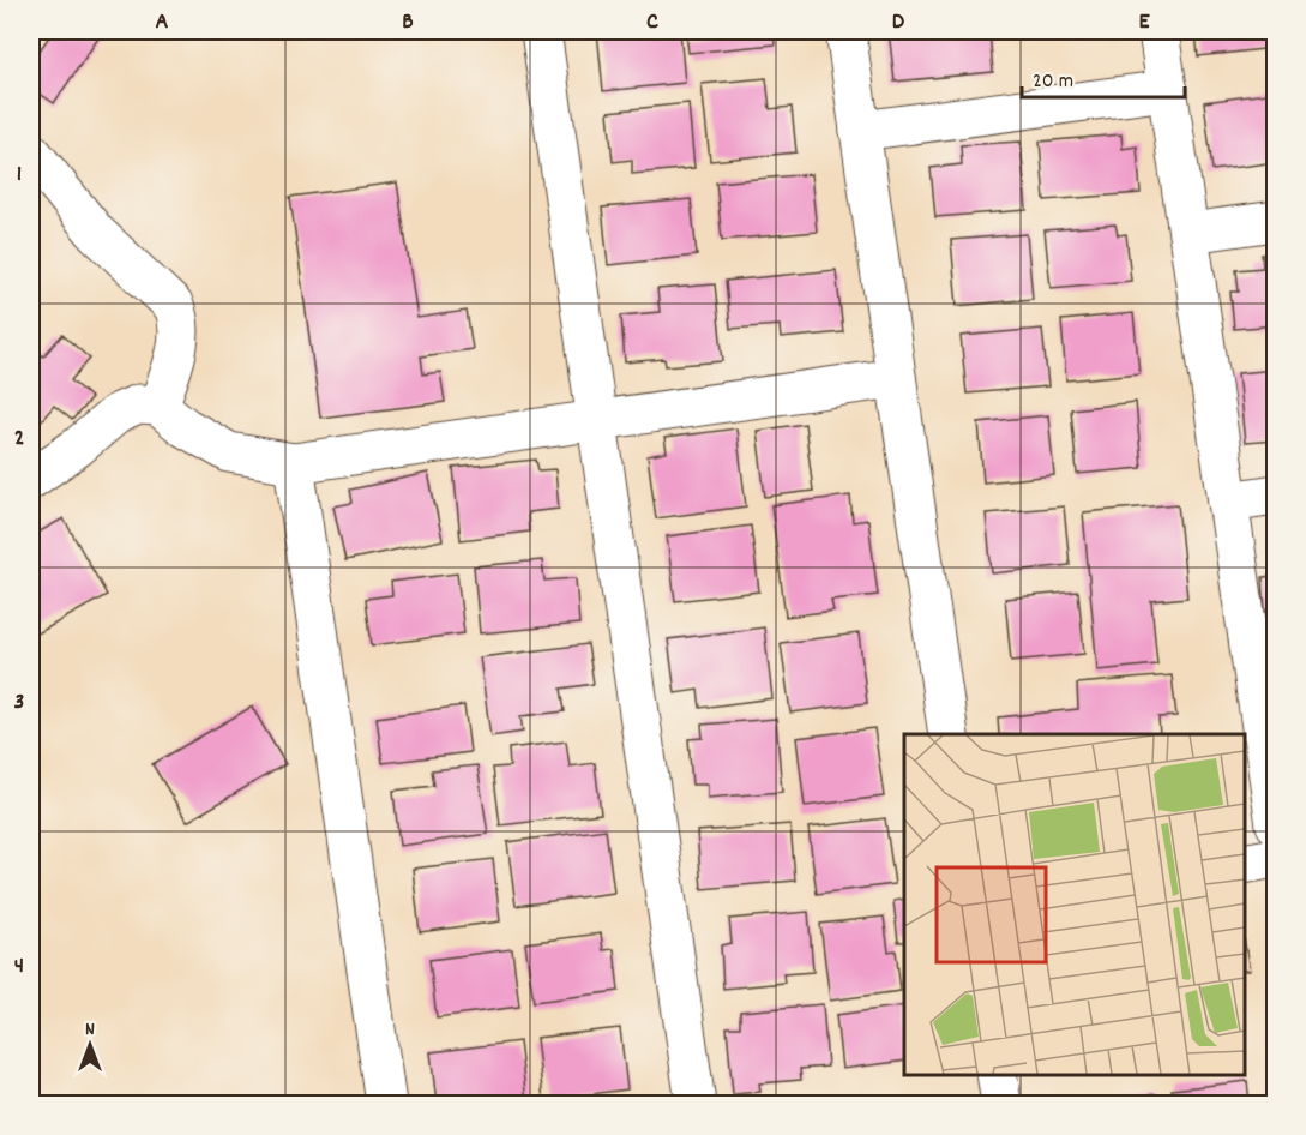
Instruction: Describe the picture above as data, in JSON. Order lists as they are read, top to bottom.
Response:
{
  "scale_bar": "20 m",
  "north": "top",
  "grid": {
    "columns": [
      "A",
      "B",
      "C",
      "D",
      "E"
    ],
    "rows": [
      "1",
      "2",
      "3",
      "4"
    ]
  }
}
